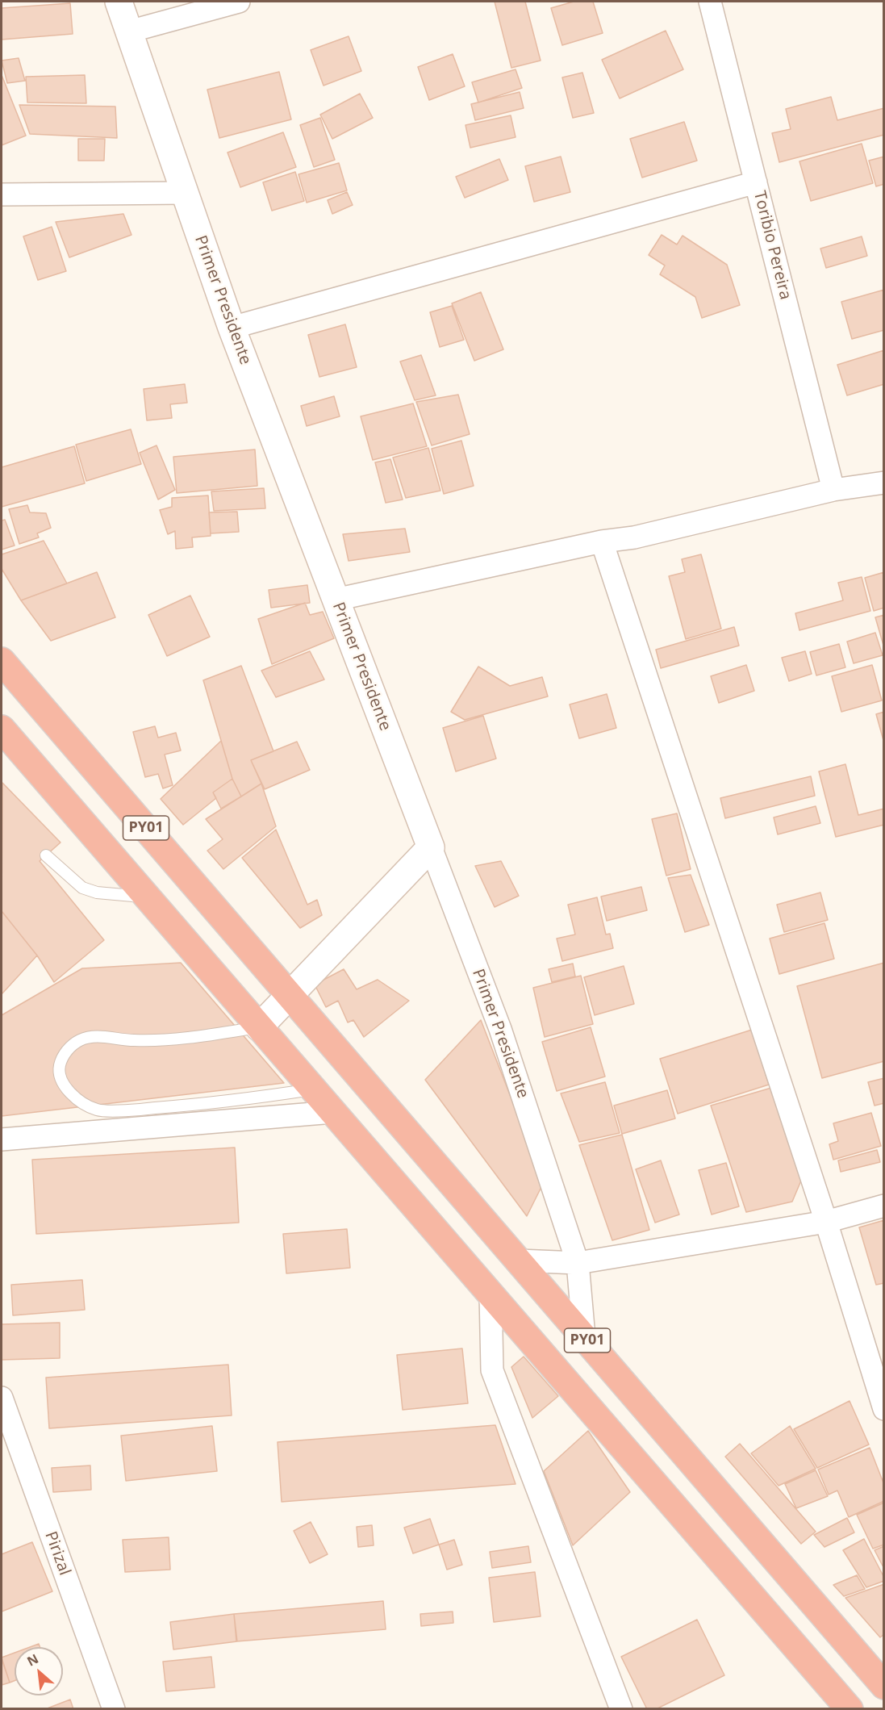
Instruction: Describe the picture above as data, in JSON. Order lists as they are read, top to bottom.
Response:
{
  "streets": {
    "highway": ["PY01"],
    "street": ["Toribio Pereira", "Primer Presidente", "Pirizal"]
  },
  "crossings": [
    ["Primer Presidente", "PY01"]
  ],
  "north": "top left"
}
